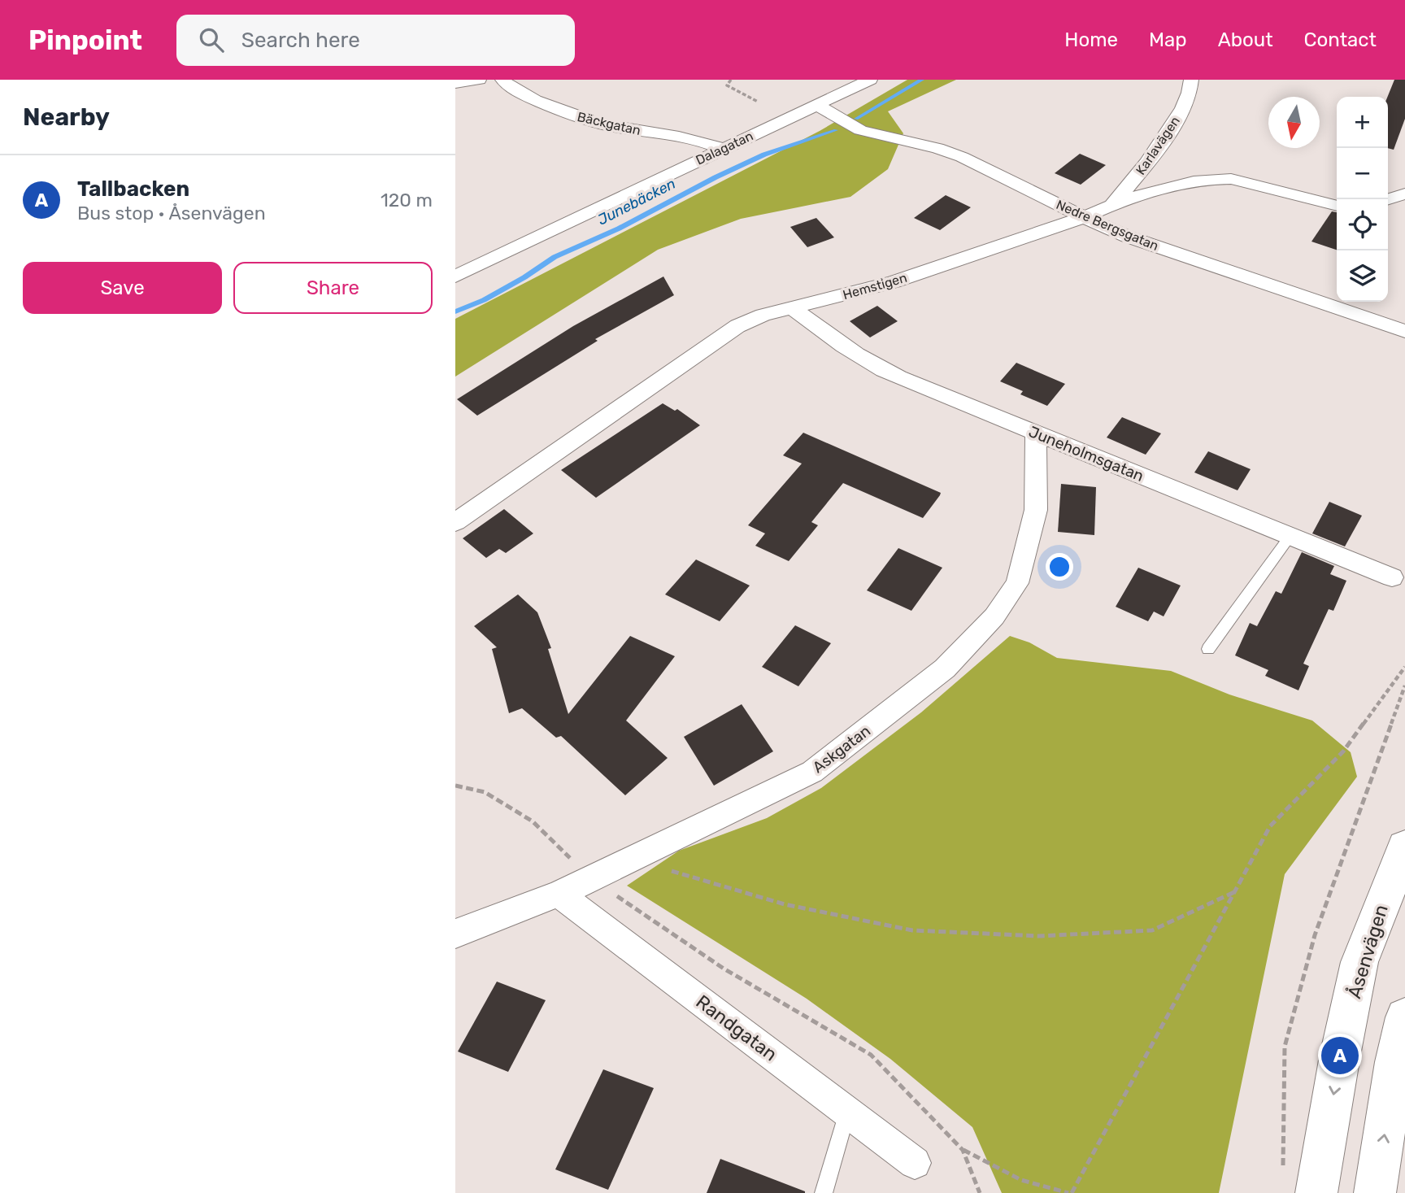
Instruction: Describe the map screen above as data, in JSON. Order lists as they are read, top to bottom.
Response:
{
  "streets": {
    "street": [
      "Bäckgatan",
      "Karlavägen",
      "Dalagatan",
      "Nedre Bergsgatan",
      "Hemstigen",
      "Juneholmsgatan",
      "Askgatan",
      "Åsenvägen",
      "Randgatan"
    ]
  },
  "crossings": [
    ["Bäckgatan", "Dalagatan"],
    ["Karlavägen", "Hemstigen"],
    ["Dalagatan", "Nedre Bergsgatan"],
    ["Nedre Bergsgatan", "Hemstigen"],
    ["Hemstigen", "Juneholmsgatan"],
    ["Juneholmsgatan", "Askgatan"],
    ["Askgatan", "Randgatan"]
  ],
  "water": ["Junebäcken"],
  "north": "bottom",
  "page": {
    "header": "Pinpoint",
    "search": "Search here",
    "nav": [
      "Home",
      "Map",
      "About",
      "Contact"
    ],
    "heading": "Nearby",
    "map_buttons": ["+", "−"],
    "list": [
      {
        "mark": "A",
        "name": "Tallbacken",
        "note": "Bus stop · Åsenvägen",
        "value": "120 m"
      }
    ],
    "buttons": ["Save", "Share"],
    "pins": "A"
  }
}
